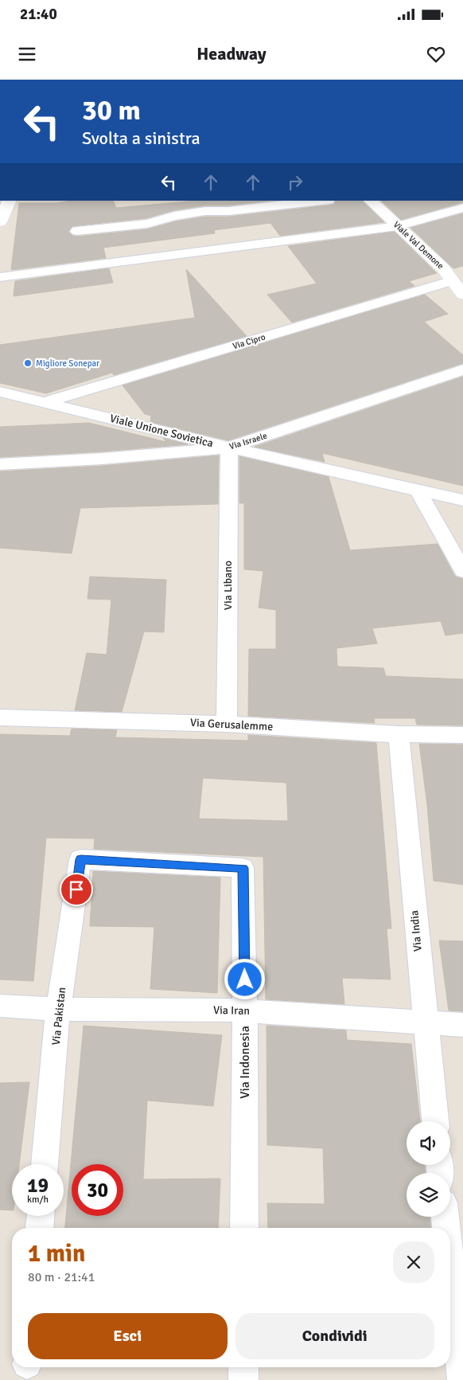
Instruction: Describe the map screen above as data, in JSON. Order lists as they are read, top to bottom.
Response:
{
  "streets": {
    "street": [
      "Viale Val Demone",
      "Via Cipro",
      "Viale Unione Sovietica",
      "Via Israele",
      "Via Libano",
      "Via Gerusalemme",
      "Via India",
      "Via Iran",
      "Via Pakistan",
      "Via Indonesia"
    ]
  },
  "crossings": [
    ["Viale Val Demone", "Via Cipro"],
    ["Via Cipro", "Viale Unione Sovietica"],
    ["Viale Unione Sovietica", "Via Israele"],
    ["Viale Unione Sovietica", "Via Libano"],
    ["Via Israele", "Via Libano"],
    ["Via Libano", "Via Gerusalemme"],
    ["Via Gerusalemme", "Via India"],
    ["Via India", "Via Iran"],
    ["Via Iran", "Via Pakistan"],
    ["Via Iran", "Via Indonesia"],
    ["Via Pakistan", "Via Indonesia"]
  ],
  "places": ["Migliore Sonepar"],
  "page": {
    "status": "21:40",
    "header": "Headway",
    "turn": ["30 m", "Svolta a sinistra"],
    "speed": "19 km/h",
    "limit": "30",
    "heading": ["1 min", "80 m · 21:41"],
    "buttons": ["Esci", "Condividi"]
  }
}
